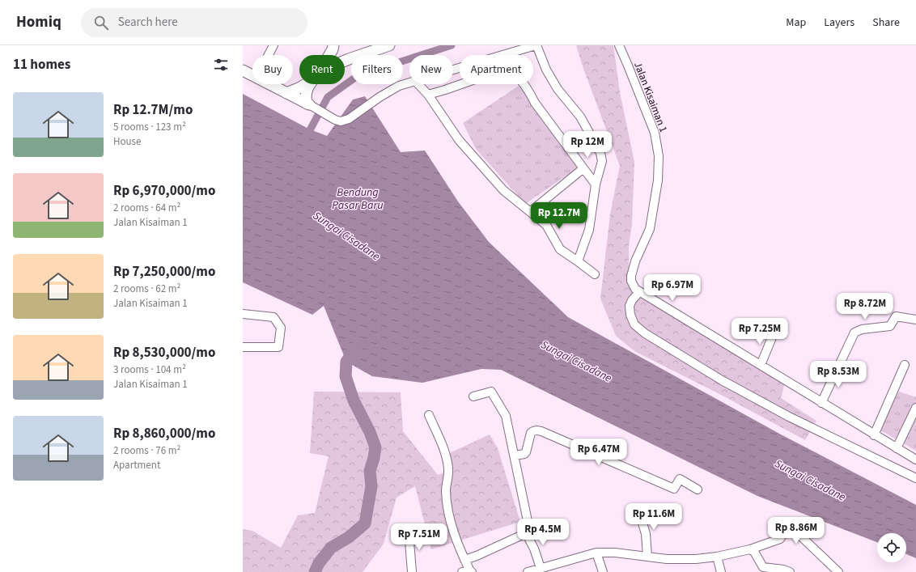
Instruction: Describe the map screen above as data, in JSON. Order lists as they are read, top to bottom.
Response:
{
  "streets": {
    "street": ["Jalan Kisaiman 1"]
  },
  "water": ["Bendung Pasar Baru", "Sungai Cisadane"],
  "page": {
    "header": "Homiq",
    "search": "Search here",
    "nav": ["Map", "Layers", "Share"],
    "heading": "11 homes",
    "chip": [
      "Buy",
      "Rent",
      "Filters",
      "New",
      "Apartment"
    ],
    "list": [
      {
        "name": "Rp 12.7M/mo",
        "note": "5 rooms · 123 m² · House"
      },
      {
        "name": "Rp 6,970,000/mo",
        "note": "2 rooms · 64 m² · Jalan Kisaiman 1"
      },
      {
        "name": "Rp 7,250,000/mo",
        "note": "2 rooms · 62 m² · Jalan Kisaiman 1"
      },
      {
        "name": "Rp 8,530,000/mo",
        "note": "3 rooms · 104 m² · Jalan Kisaiman 1"
      },
      {
        "name": "Rp 8,860,000/mo",
        "note": "2 rooms · 76 m² · Apartment"
      }
    ],
    "price": [
      "Rp 12M",
      "Rp 12.7M",
      "Rp 6.97M",
      "Rp 8.72M",
      "Rp 7.25M",
      "Rp 8.53M",
      "Rp 6.47M",
      "Rp 11.6M",
      "Rp 8.86M",
      "Rp 4.5M",
      "Rp 7.51M"
    ]
  }
}
